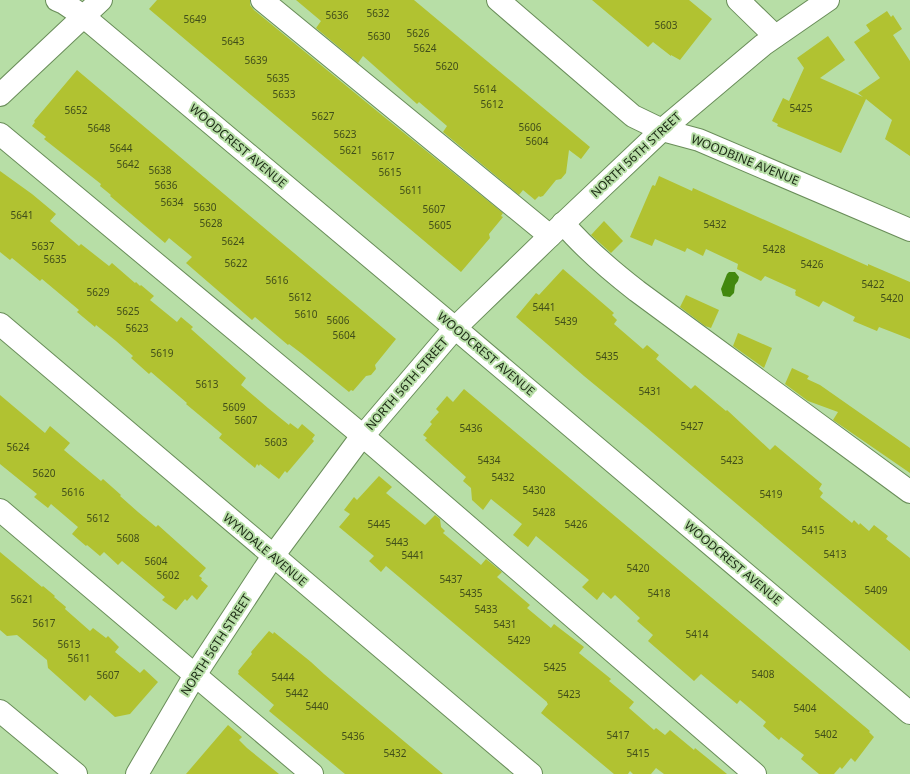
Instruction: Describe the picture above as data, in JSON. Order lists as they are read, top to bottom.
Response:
{
  "streets": {
    "street": [
      "WOODCREST AVENUE",
      "NORTH 56TH STREET",
      "WOODBINE AVENUE",
      "WYNDALE AVENUE"
    ]
  },
  "crossings": [
    ["WOODCREST AVENUE", "NORTH 56TH STREET"],
    ["NORTH 56TH STREET", "WOODBINE AVENUE"],
    ["NORTH 56TH STREET", "WYNDALE AVENUE"]
  ],
  "house_numbers": [
    "5632",
    "5636",
    "5649",
    "5603",
    "5626",
    "5630",
    "5643",
    "5624",
    "5639",
    "5620",
    "5635",
    "5614",
    "5633",
    "5612",
    "5425",
    "5652",
    "5627",
    "5606",
    "5648",
    "5623",
    "5604",
    "5644",
    "5621",
    "5617",
    "5642",
    "5638",
    "5615",
    "5636",
    "5611",
    "5634",
    "5630",
    "5607",
    "5641",
    "5628",
    "5432",
    "5605",
    "5624",
    "5637",
    "5428",
    "5635",
    "5622",
    "5426",
    "5616",
    "5422",
    "5629",
    "5612",
    "5420",
    "5441",
    "5625",
    "5610",
    "5606",
    "5439",
    "5623",
    "5604",
    "5619",
    "5435",
    "5613",
    "5431",
    "5609",
    "5607",
    "5427",
    "5436",
    "5603",
    "5624",
    "5434",
    "5423",
    "5620",
    "5432",
    "5430",
    "5616",
    "5419",
    "5428",
    "5612",
    "5445",
    "5426",
    "5415",
    "5608",
    "5443",
    "5413",
    "5441",
    "5604",
    "5420",
    "5602",
    "5437",
    "5409",
    "5435",
    "5418",
    "5621",
    "5433",
    "5617",
    "5431",
    "5414",
    "5429",
    "5613",
    "5611",
    "5425",
    "5408",
    "5607",
    "5444",
    "5442",
    "5423",
    "5440",
    "5404",
    "5402",
    "5417",
    "5436",
    "5432",
    "5415"
  ]
}
